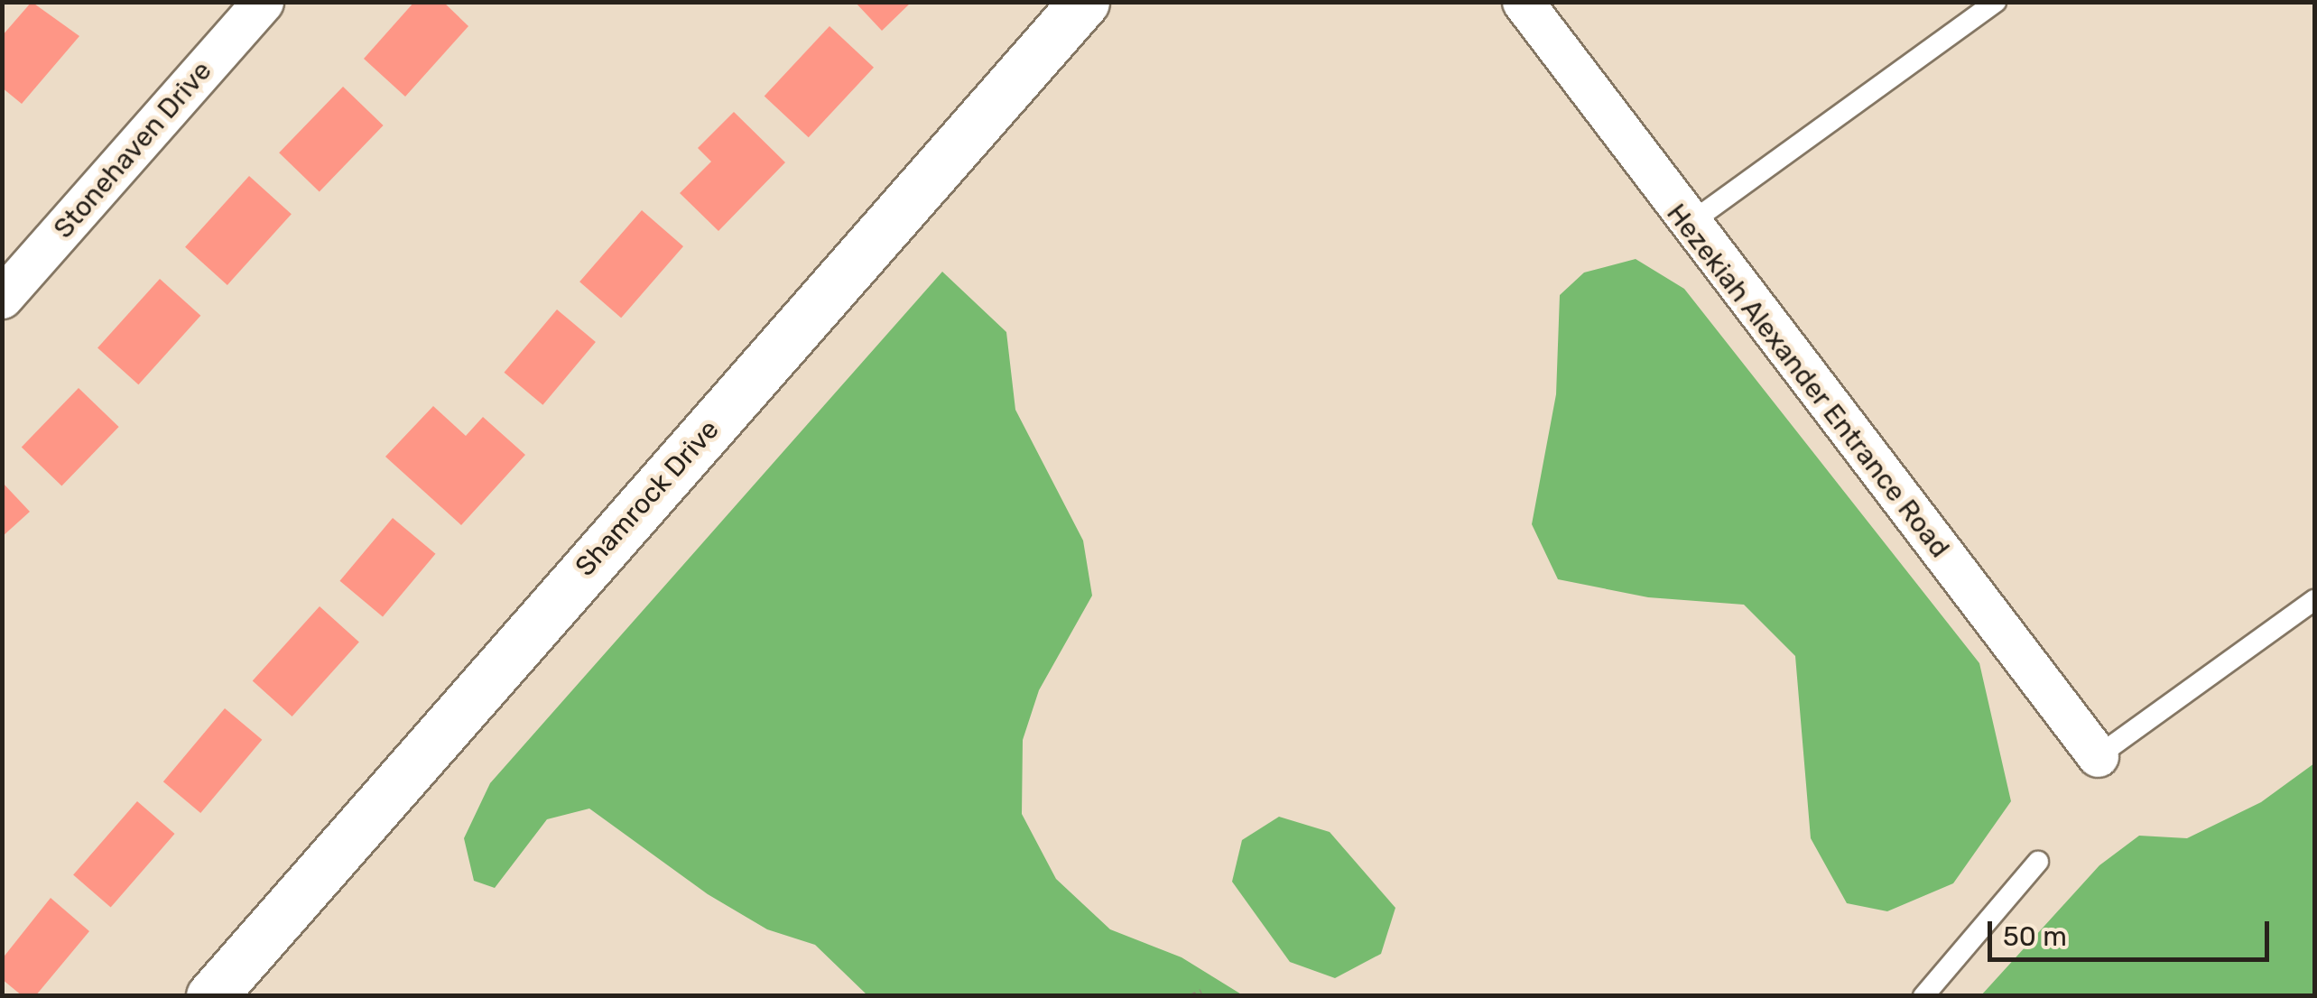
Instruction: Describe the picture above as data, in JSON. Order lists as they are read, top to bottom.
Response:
{
  "streets": {
    "street": ["Stonehaven Drive", "Hezekiah Alexander Entrance Road", "Shamrock Drive"]
  },
  "scale_bar": "50 m"
}
